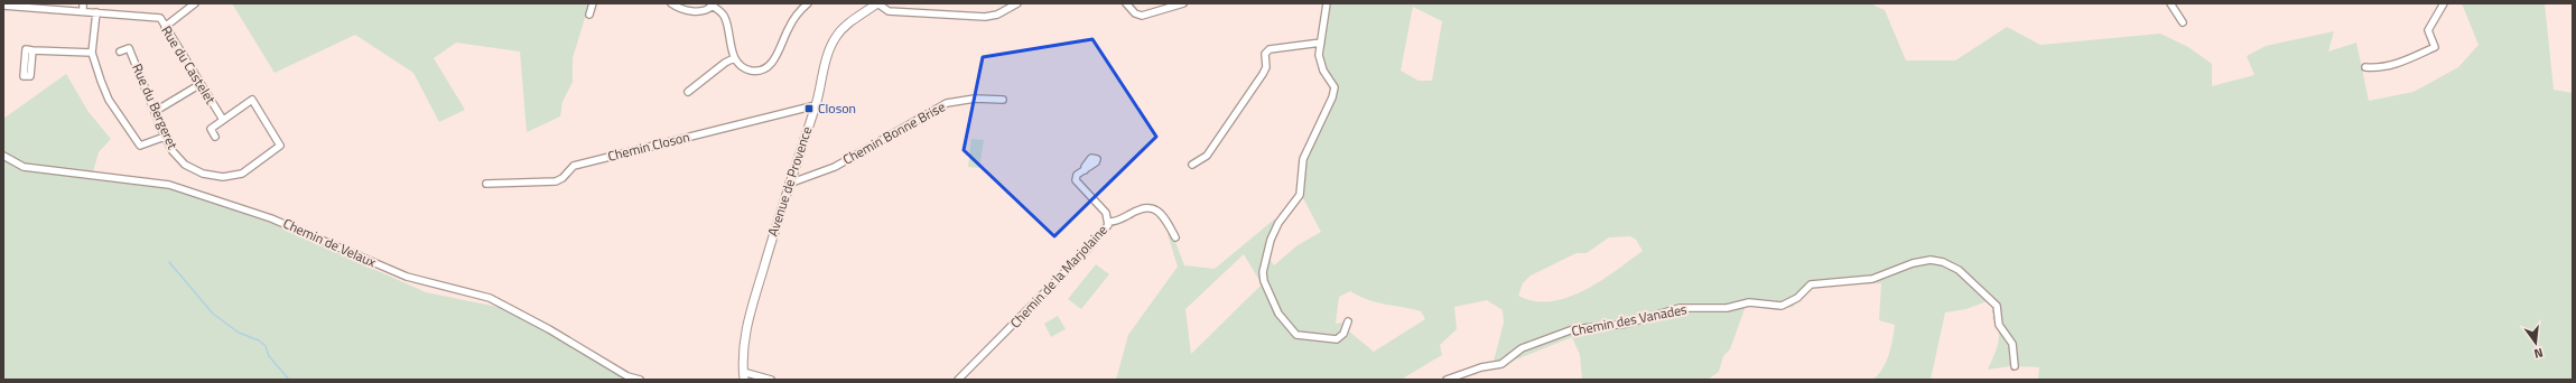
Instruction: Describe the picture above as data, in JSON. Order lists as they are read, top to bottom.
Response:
{
  "streets": {
    "street": [
      "Rue du Castelet",
      "Rue du Bergeret",
      "Chemin Bonne Brise",
      "Chemin Closon",
      "Avenue de Provence",
      "Chemin de Velaux",
      "Chemin de la Marjolaine",
      "Chemin des Vanades"
    ]
  },
  "crossings": [
    ["Rue du Castelet", "Rue du Bergeret"],
    ["Chemin Bonne Brise", "Avenue de Provence"],
    ["Chemin Closon", "Avenue de Provence"]
  ],
  "places": {
    "transit": ["Closon"]
  },
  "north": "bottom"
}
